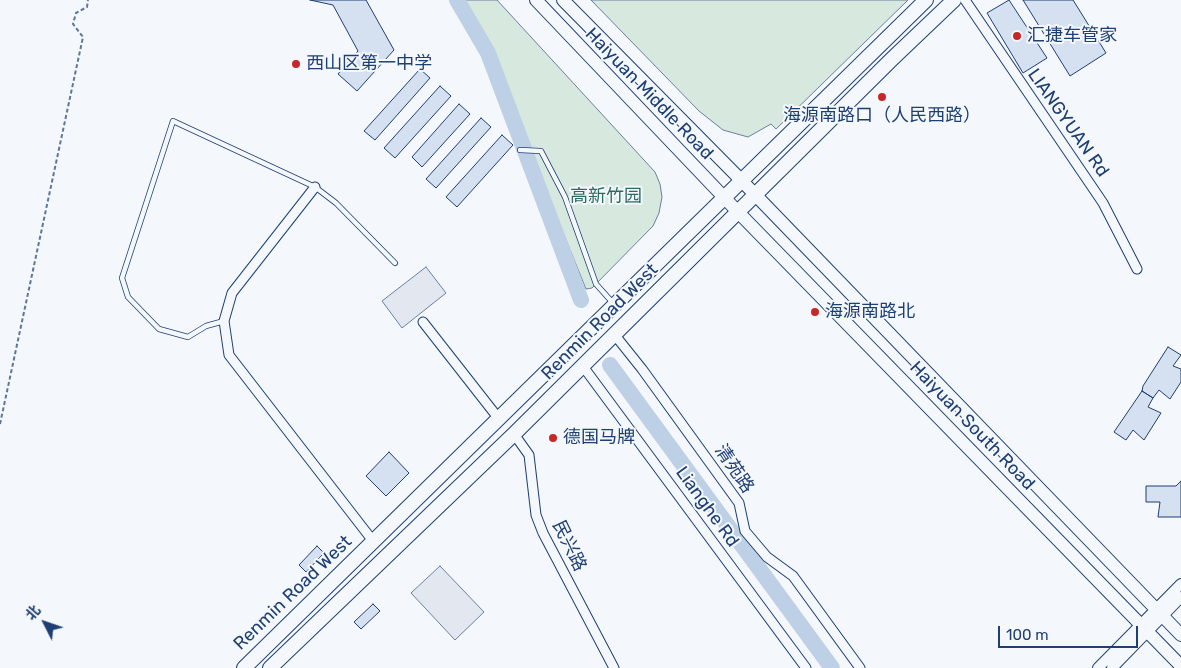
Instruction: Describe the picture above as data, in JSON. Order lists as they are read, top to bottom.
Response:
{
  "streets": {
    "main road": ["Haiyuan Middle Road", "Renmin Road West", "Haiyuan South Road"],
    "street": [
      "LIANGYUAN Rd",
      "清苑路",
      "Lianghe Rd",
      "民兴路"
    ]
  },
  "crossings": [
    ["Haiyuan Middle Road", "Renmin Road West"],
    ["Haiyuan Middle Road", "Haiyuan South Road"],
    ["Renmin Road West", "Haiyuan South Road"],
    ["Renmin Road West", "清苑路"],
    ["Renmin Road West", "Lianghe Rd"],
    ["Renmin Road West", "民兴路"]
  ],
  "parks": ["高新竹园"],
  "places": [
    "汇捷车管家",
    "西山区第一中学",
    "海源南路口（人民西路）",
    "海源南路北",
    "德国马牌"
  ],
  "scale_bar": "100 m",
  "north": "top left"
}
